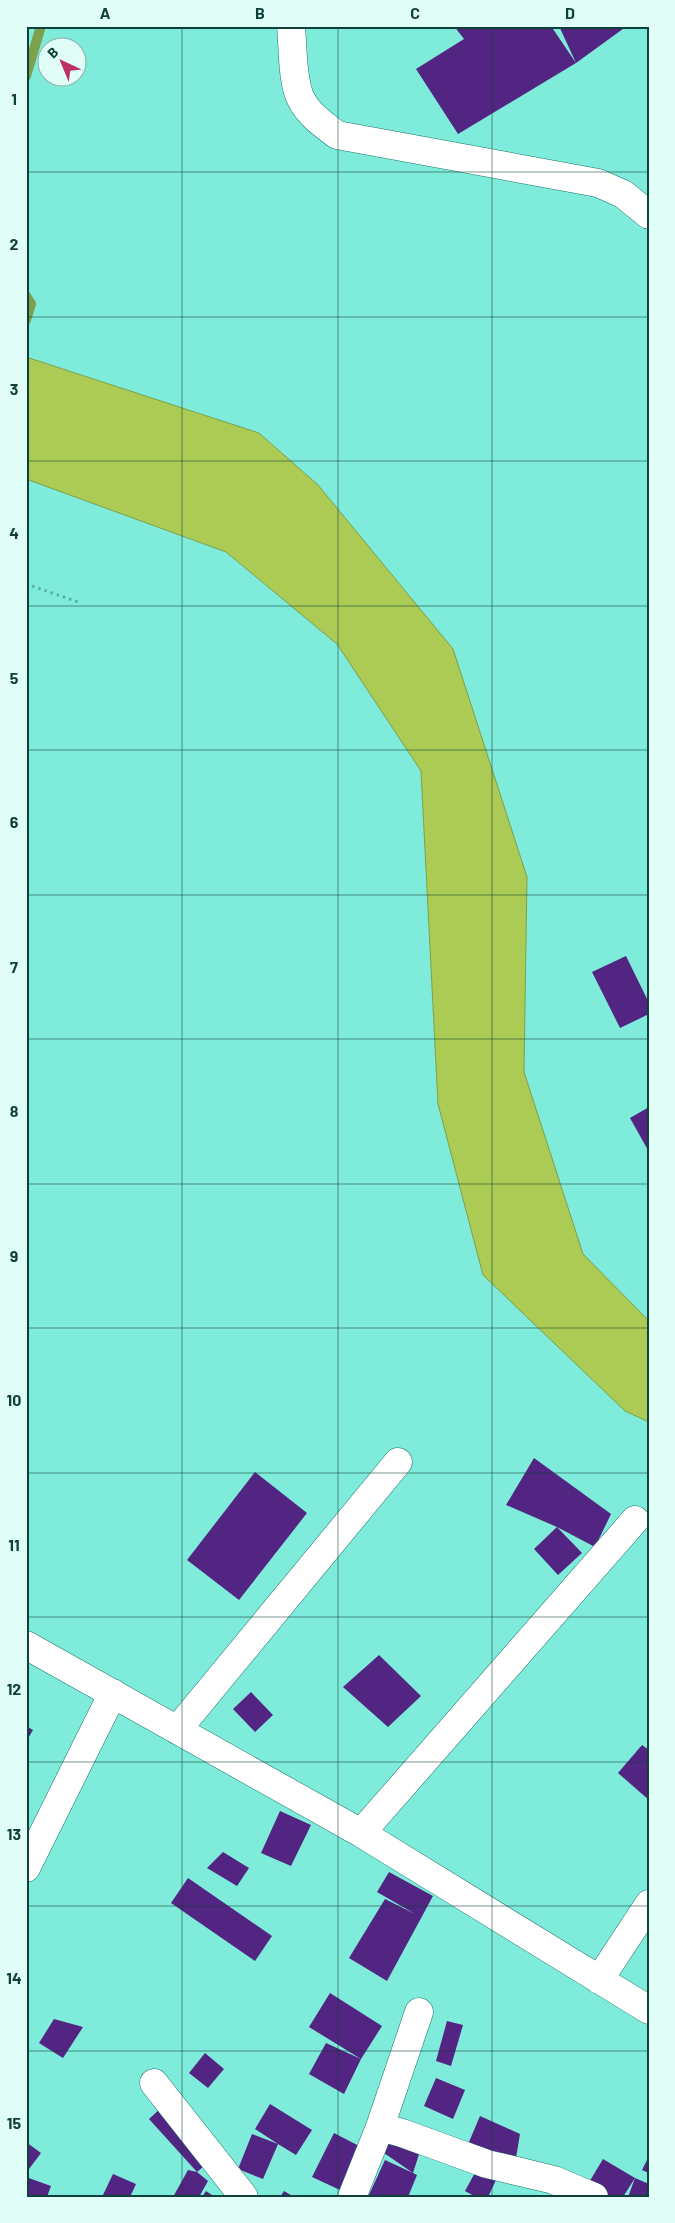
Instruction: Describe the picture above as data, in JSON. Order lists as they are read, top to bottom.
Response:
{
  "north": "top left",
  "grid": {
    "columns": [
      "A",
      "B",
      "C",
      "D"
    ],
    "rows": [
      "1",
      "2",
      "3",
      "4",
      "5",
      "6",
      "7",
      "8",
      "9",
      "10",
      "11",
      "12",
      "13",
      "14",
      "15"
    ]
  }
}
